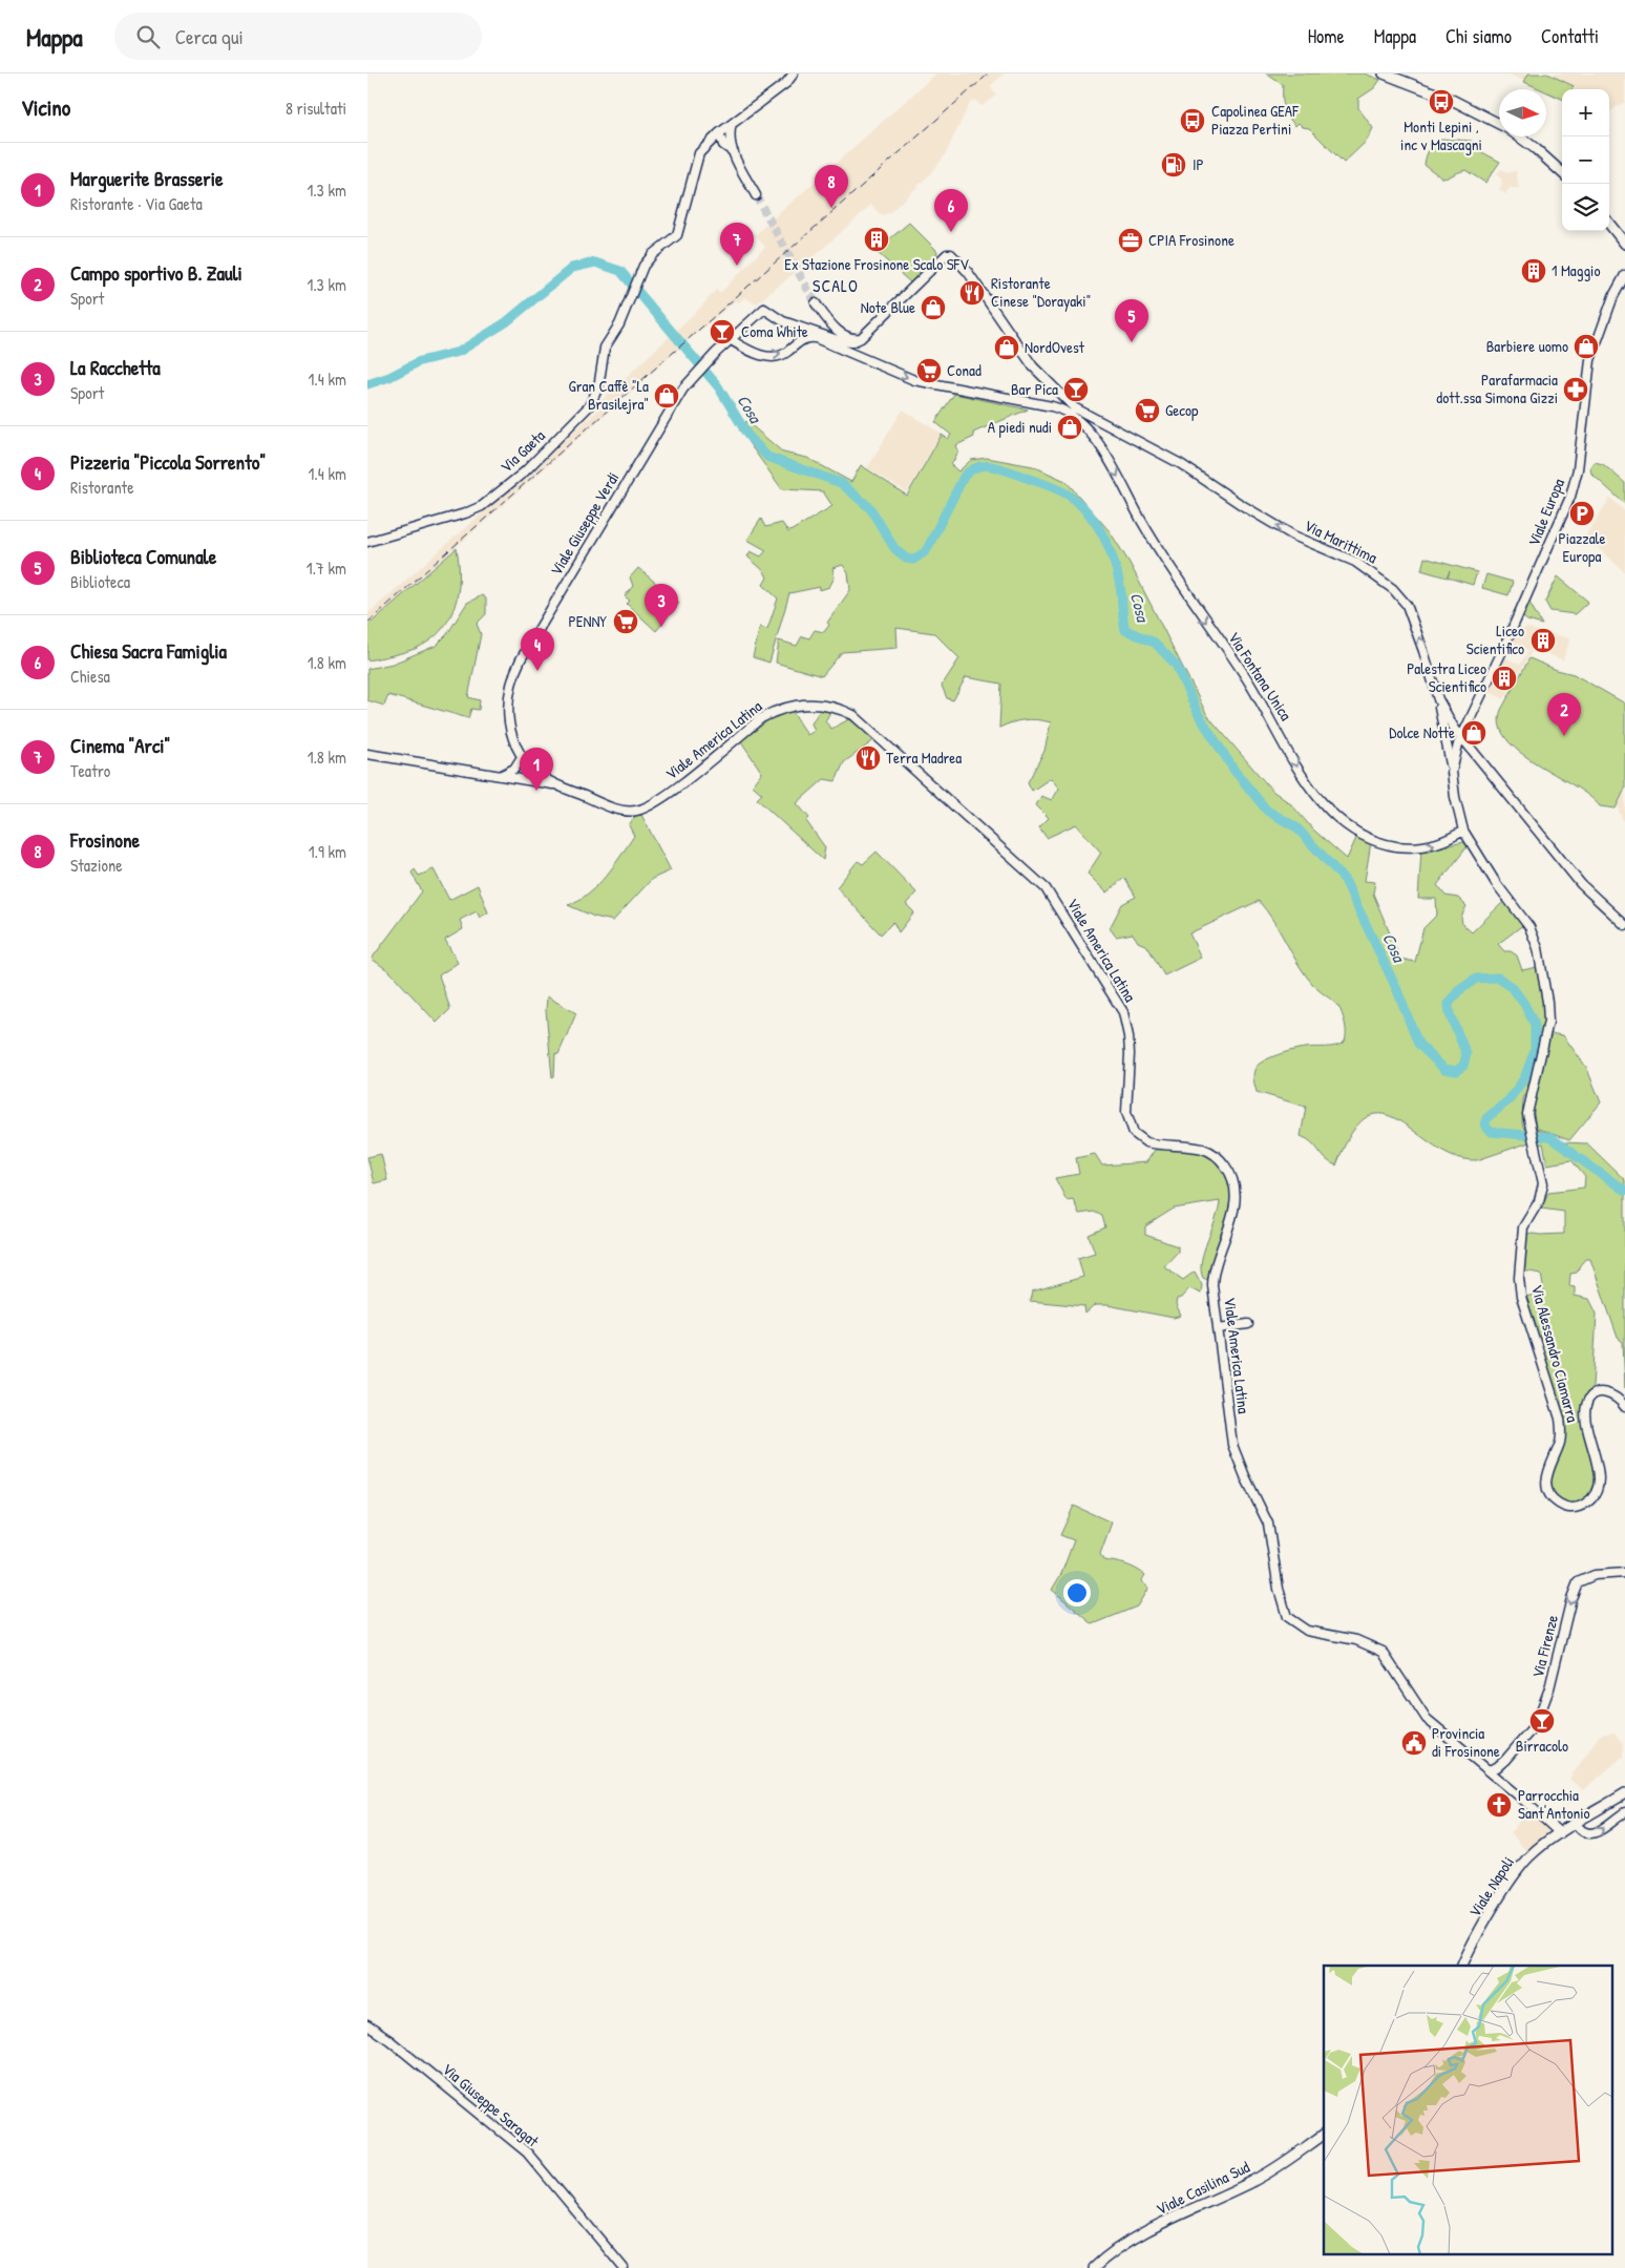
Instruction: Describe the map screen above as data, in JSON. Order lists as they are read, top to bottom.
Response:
{
  "streets": {
    "main road": [
      "Via Gaeta",
      "Viale Europa",
      "Viale Giuseppe Verdi",
      "Via Marittima",
      "Via Fontana Unica",
      "Viale America Latina",
      "Via Alessandro Ciamarra",
      "Via Firenze",
      "Viale Napoli",
      "Via Giuseppe Saragat",
      "Viale Casilina Sud"
    ]
  },
  "crossings": [
    ["Viale Europa", "Via Marittima"],
    ["Viale Europa", "Via Alessandro Ciamarra"],
    ["Viale Giuseppe Verdi", "Via Fontana Unica"],
    ["Viale Giuseppe Verdi", "Viale America Latina"],
    ["Via Marittima", "Via Alessandro Ciamarra"],
    ["Via Fontana Unica", "Via Alessandro Ciamarra"],
    ["Viale America Latina", "Viale Napoli"]
  ],
  "one_way": ["Via Marittima", "Via Fontana Unica", "Via Firenze"],
  "districts": ["SCALO"],
  "water": ["Cosa"],
  "places": {
    "bus stop": ["Monti Lepini , inc v Mascagni", "Capolinea GEAF Piazza Pertini"],
    "fuel station": ["IP"],
    "building": [
      "Ex Stazione Frosinone Scalo SFV",
      "1 Maggio",
      "Liceo Scientifico",
      "Palestra Liceo Scientifico"
    ],
    "office": ["CPIA Frosinone"],
    "restaurant": ["Ristorante Cinese \"Dorayaki\"", "Terra Madrea"],
    "shop": [
      "Note Blue",
      "Barbiere uomo",
      "NordOvest",
      "Gran Caffè \"La Brasilejra\"",
      "A piedi nudi",
      "Dolce Notte"
    ],
    "bar": ["Coma White", "Bar Pica", "Birracolo"],
    "supermarket": ["Conad", "Gecop", "PENNY"],
    "pharmacy": ["Parafarmacia dott.ssa Simona Gizzi"],
    "parking": ["Piazzale Europa"],
    "public building": ["Provincia di Frosinone"],
    "church": ["Parrocchia Sant'Antonio"]
  },
  "north": "right",
  "page": {
    "header": "Mappa",
    "search": "Cerca qui",
    "nav": [
      "Home",
      "Mappa",
      "Chi siamo",
      "Contatti"
    ],
    "heading": ["Vicino", "8 risultati"],
    "map_buttons": ["+", "−"],
    "list": [
      {
        "mark": "1",
        "name": "Marguerite Brasserie",
        "note": "Ristorante · Via Gaeta",
        "value": "1.3 km"
      },
      {
        "mark": "2",
        "name": "Campo sportivo B. Zauli",
        "note": "Sport",
        "value": "1.3 km"
      },
      {
        "mark": "3",
        "name": "La Racchetta",
        "note": "Sport",
        "value": "1.4 km"
      },
      {
        "mark": "4",
        "name": "Pizzeria \"Piccola Sorrento\"",
        "note": "Ristorante",
        "value": "1.4 km"
      },
      {
        "mark": "5",
        "name": "Biblioteca Comunale",
        "note": "Biblioteca",
        "value": "1.7 km"
      },
      {
        "mark": "6",
        "name": "Chiesa Sacra Famiglia",
        "note": "Chiesa",
        "value": "1.8 km"
      },
      {
        "mark": "7",
        "name": "Cinema \"Arci\"",
        "note": "Teatro",
        "value": "1.8 km"
      },
      {
        "mark": "8",
        "name": "Frosinone",
        "note": "Stazione",
        "value": "1.9 km"
      }
    ],
    "pins": [
      "8",
      "6",
      "7",
      "5",
      "3",
      "4",
      "2",
      "1"
    ]
  }
}
